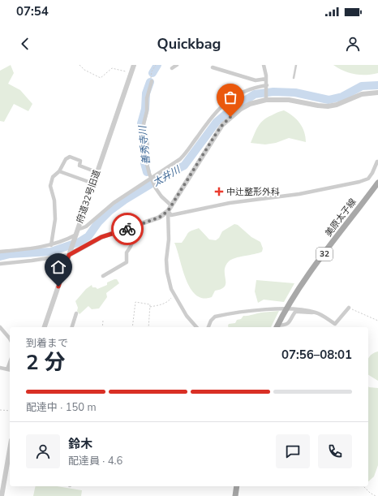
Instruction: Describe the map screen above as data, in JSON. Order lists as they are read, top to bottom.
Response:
{
  "streets": {
    "main road": ["美原太子線", "32"],
    "street": ["府道32号旧道"]
  },
  "water": ["善秀寺川", "太井川"],
  "places": {
    "health": ["中辻整形外科"]
  },
  "page": {
    "status": "07:54",
    "header": "Quickbag",
    "heading": ["2 分", "到着まで", "07:56–08:01"],
    "panel": ["鈴木", "配達員 · 4.6"],
    "bar": "配達中 · 150 m"
  }
}
